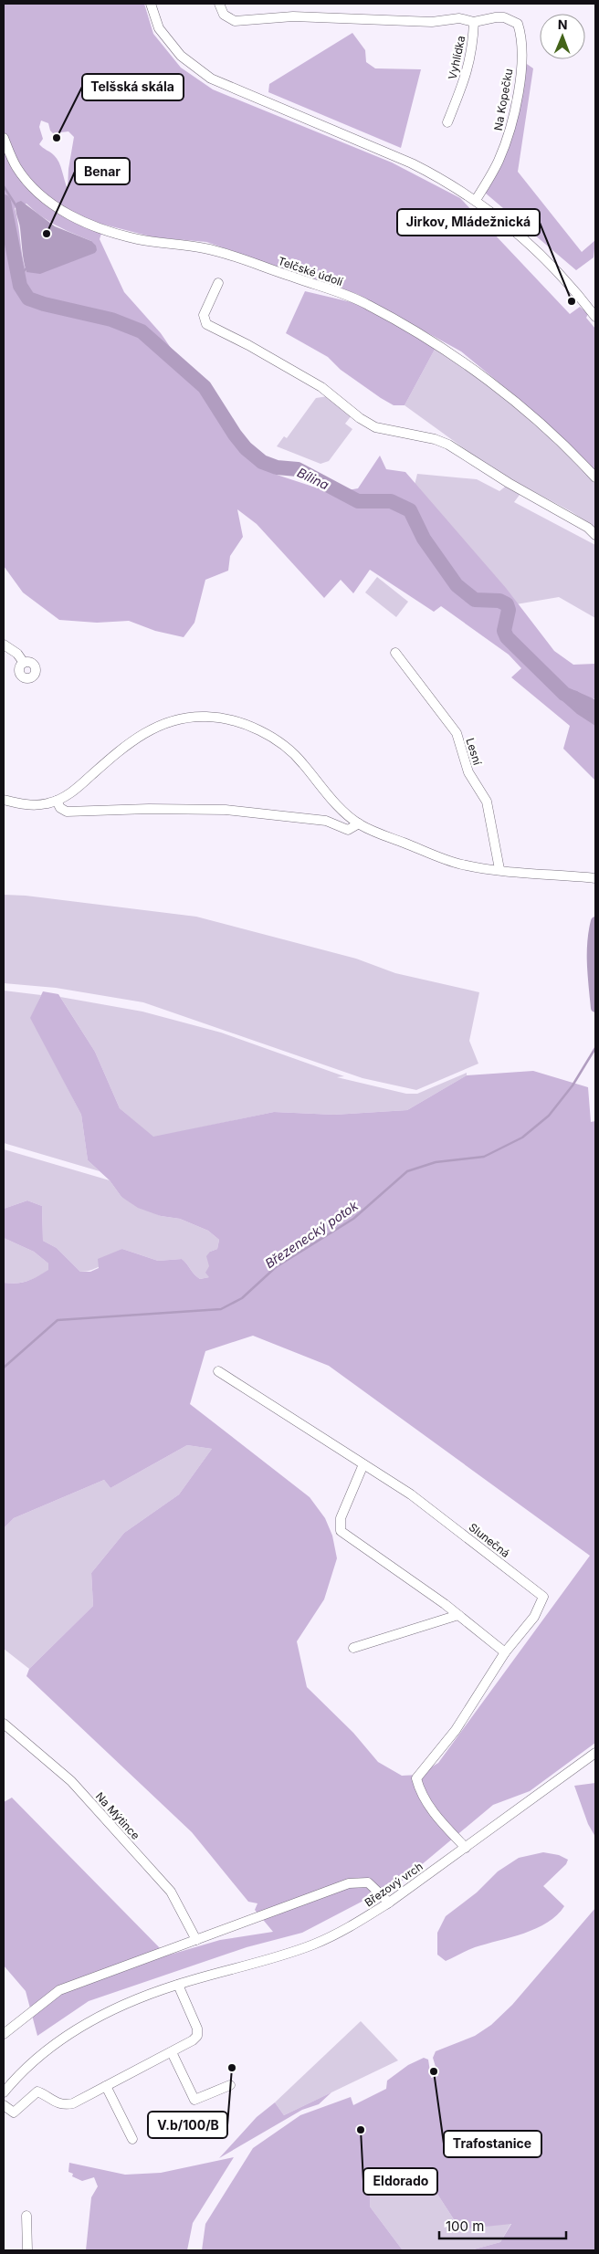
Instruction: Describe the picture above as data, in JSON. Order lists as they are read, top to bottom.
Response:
{
  "streets": {
    "street": [
      "Vyhlídka",
      "Na Kopečku",
      "Telčské údolí",
      "Lesní",
      "Slunečná",
      "Na Mýtince",
      "Březový vrch"
    ]
  },
  "crossings": [
    ["Vyhlídka", "Na Kopečku"],
    ["Slunečná", "Březový vrch"]
  ],
  "water": ["Bílina", "Březenecký potok"],
  "places": [
    "Telšská skála",
    "Benar",
    "Jirkov, Mládežnická",
    "V.b/100/B",
    "Trafostanice",
    "Eldorado"
  ],
  "scale_bar": "100 m",
  "north": "top"
}
